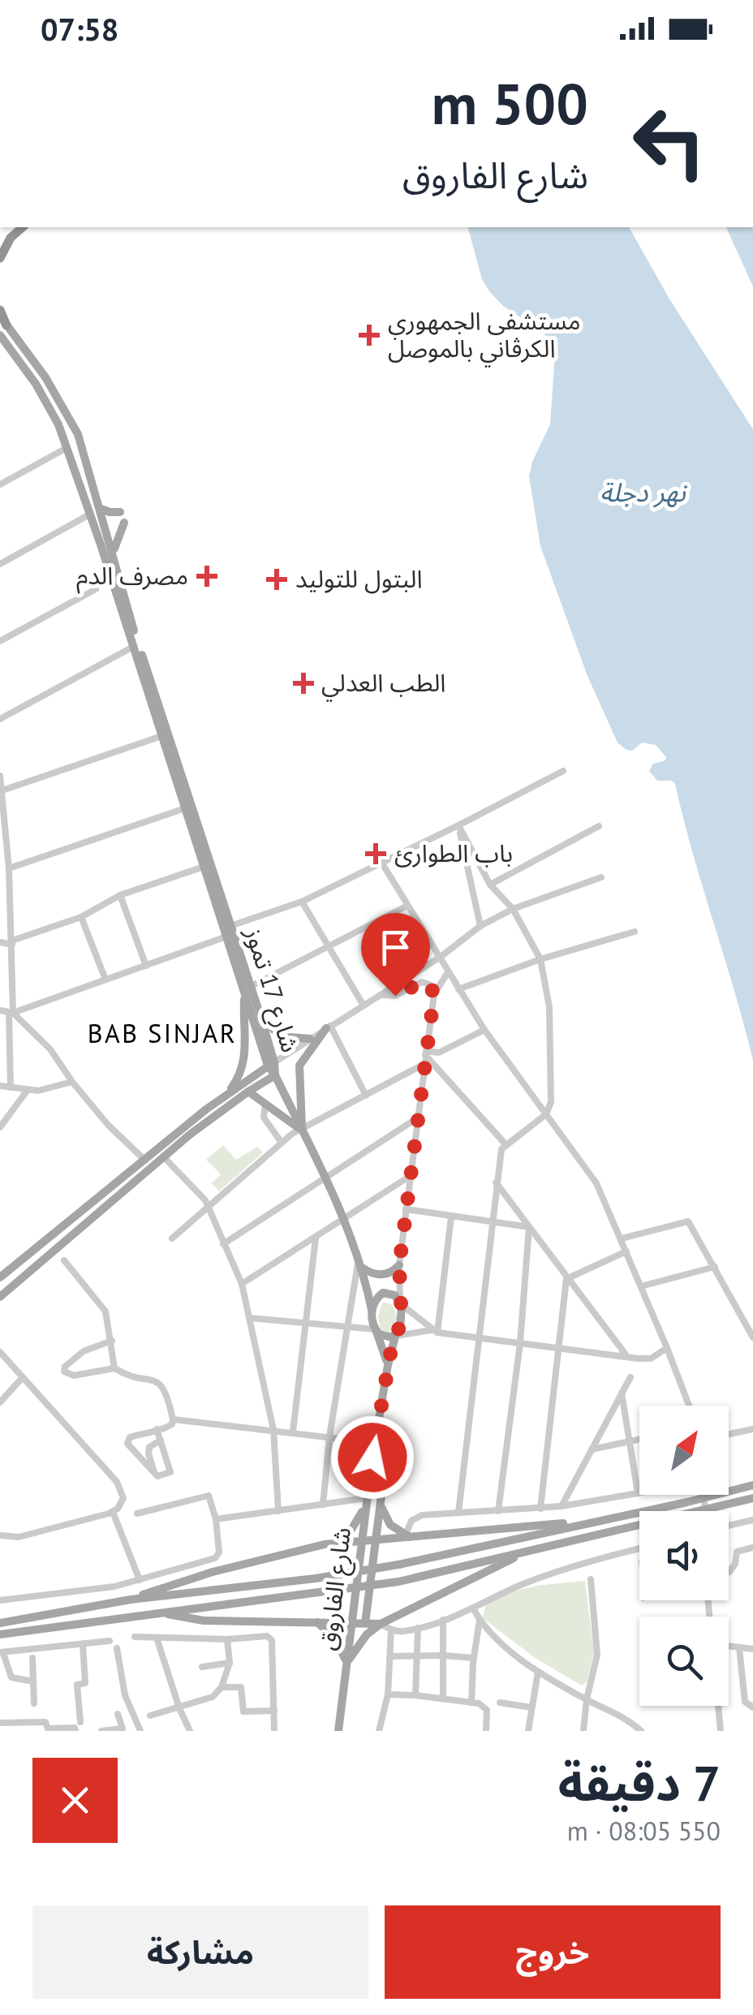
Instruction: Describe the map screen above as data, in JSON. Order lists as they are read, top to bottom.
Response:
{
  "streets": {
    "main road": ["شارع 17 تموز", "شارع الفاروق"]
  },
  "crossings": [
    ["شارع 17 تموز", "شارع الفاروق"]
  ],
  "districts": ["BAB SINJAR"],
  "water": ["نهر دجلة"],
  "places": {
    "health": [
      "مستشفى الجمهوري الكرڤاني بالموصل",
      "مصرف الدم",
      "البتول للتوليد",
      "الطب العدلي",
      "باب الطوارئ"
    ]
  },
  "north": "top right",
  "page": {
    "status": "07:58",
    "turn": ["500 m", "شارع الفاروق"],
    "heading": ["7 دقيقة", "550 m · 08:05"],
    "buttons": ["خروج", "مشاركة"]
  }
}
